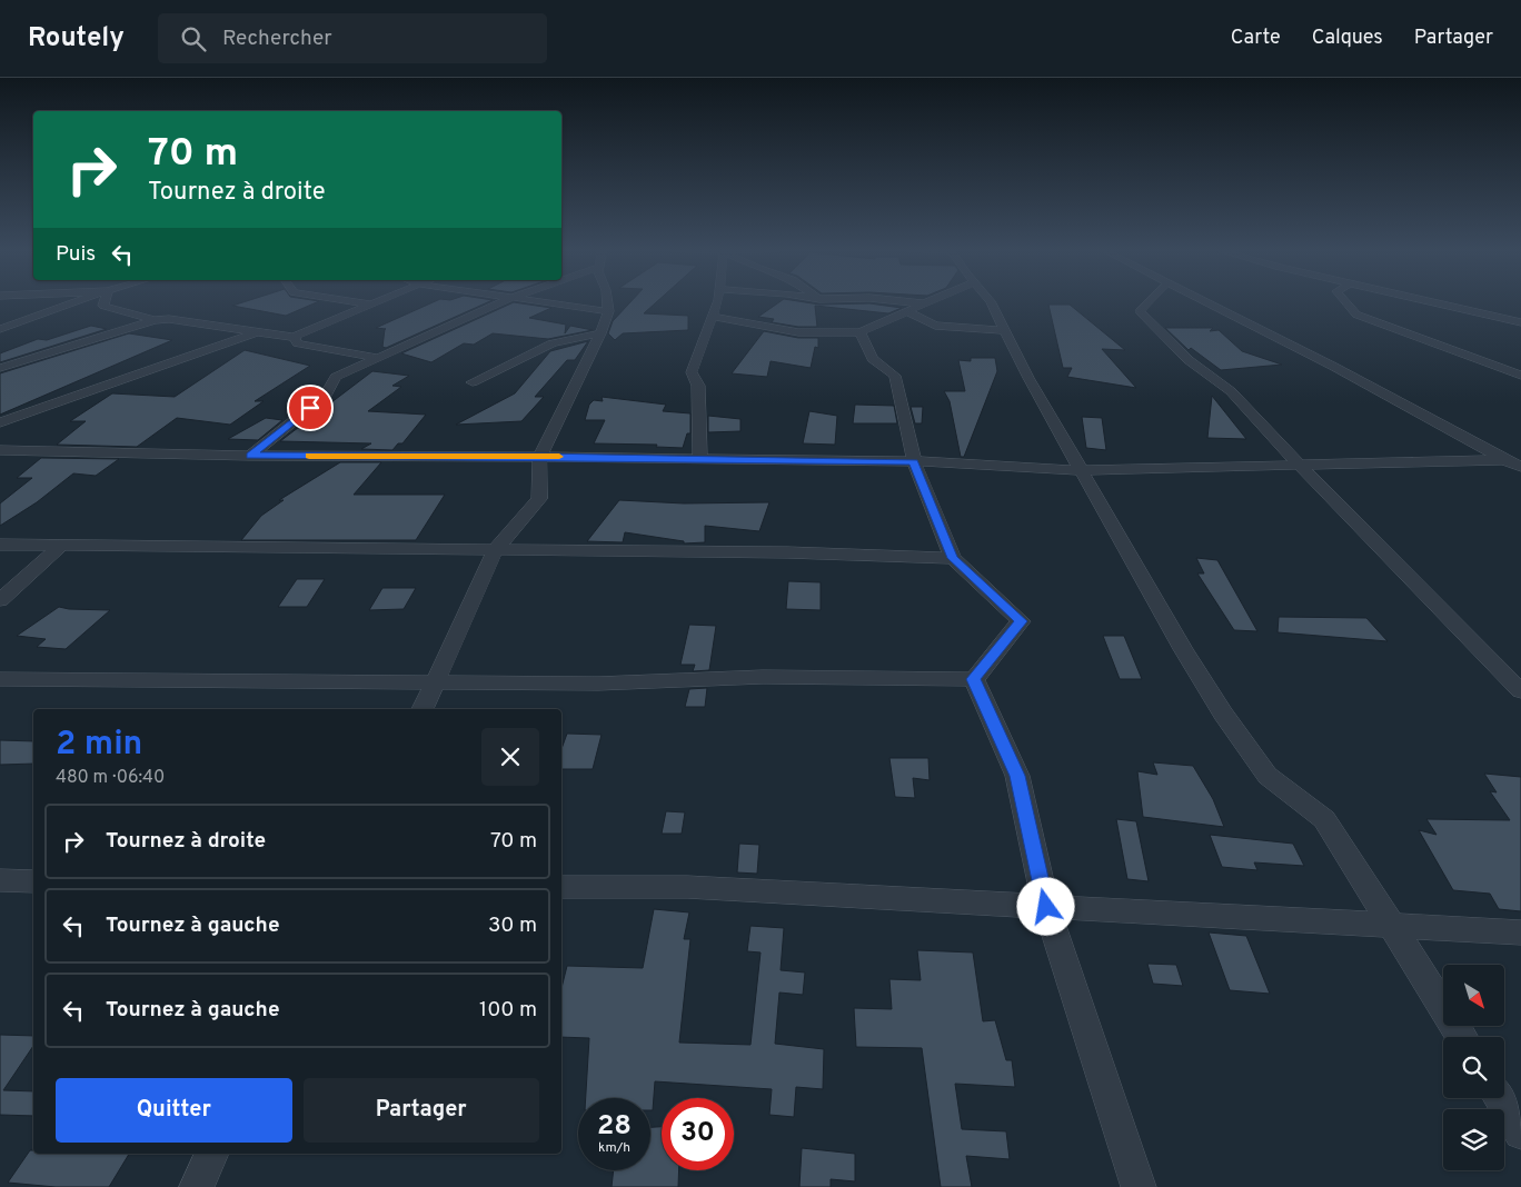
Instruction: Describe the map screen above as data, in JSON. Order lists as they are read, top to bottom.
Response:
{
  "north": "bottom right",
  "page": {
    "header": "Routely",
    "search": "Rechercher",
    "nav": ["Carte", "Calques", "Partager"],
    "turn": ["70 m", "Tournez à droite"],
    "then": "Puis",
    "heading": ["2 min", "480 m · 06:40"],
    "list": [
      {
        "name": "Tournez à droite",
        "value": "70 m"
      },
      {
        "name": "Tournez à gauche",
        "value": "30 m"
      },
      {
        "name": "Tournez à gauche",
        "value": "100 m"
      }
    ],
    "buttons": ["Quitter", "Partager"],
    "speed": "28 km/h",
    "limit": "30"
  }
}
